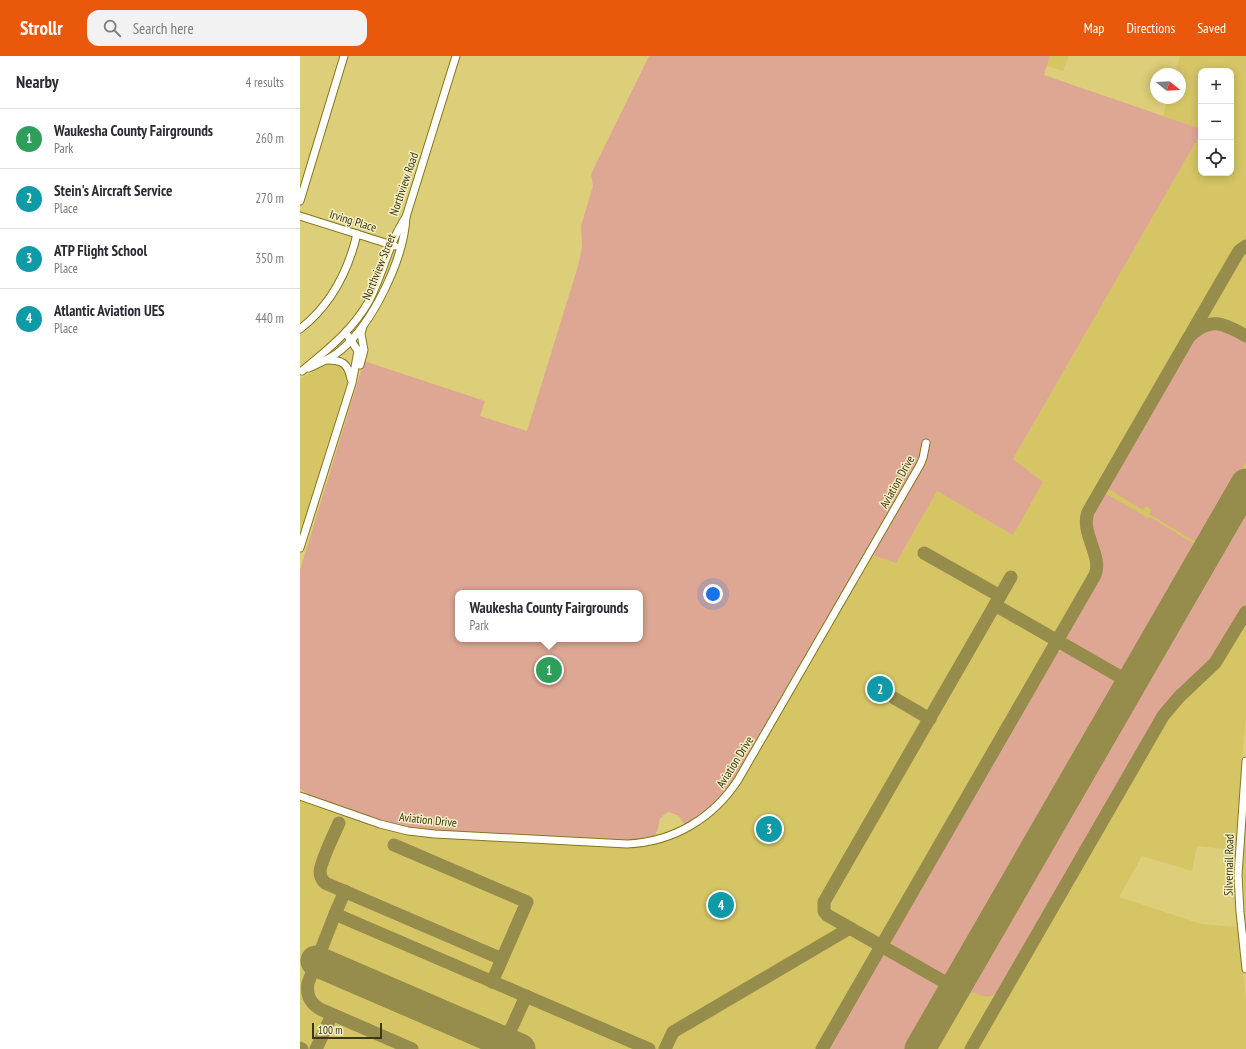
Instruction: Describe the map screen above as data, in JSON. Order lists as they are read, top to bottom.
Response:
{
  "streets": {
    "street": [
      "Northview Road",
      "Irving Place",
      "Northview Street",
      "Aviation Drive",
      "Silvernail Road"
    ]
  },
  "crossings": [
    ["Northview Road", "Irving Place"],
    ["Northview Road", "Northview Street"],
    ["Irving Place", "Northview Street"]
  ],
  "scale_bar": "100 m",
  "north": "right",
  "page": {
    "header": "Strollr",
    "search": "Search here",
    "nav": ["Map", "Directions", "Saved"],
    "heading": ["Nearby", "4 results"],
    "map_buttons": ["+", "−"],
    "list": [
      {
        "mark": "1",
        "name": "Waukesha County Fairgrounds",
        "note": "Park",
        "value": "260 m"
      },
      {
        "mark": "2",
        "name": "Stein's Aircraft Service",
        "note": "Place",
        "value": "270 m"
      },
      {
        "mark": "3",
        "name": "ATP Flight School",
        "note": "Place",
        "value": "350 m"
      },
      {
        "mark": "4",
        "name": "Atlantic Aviation UES",
        "note": "Place",
        "value": "440 m"
      }
    ],
    "popup": ["Waukesha County Fairgrounds", "Park"],
    "pins": [
      "1",
      "2",
      "3",
      "4"
    ],
    "scale": "100 m"
  }
}
